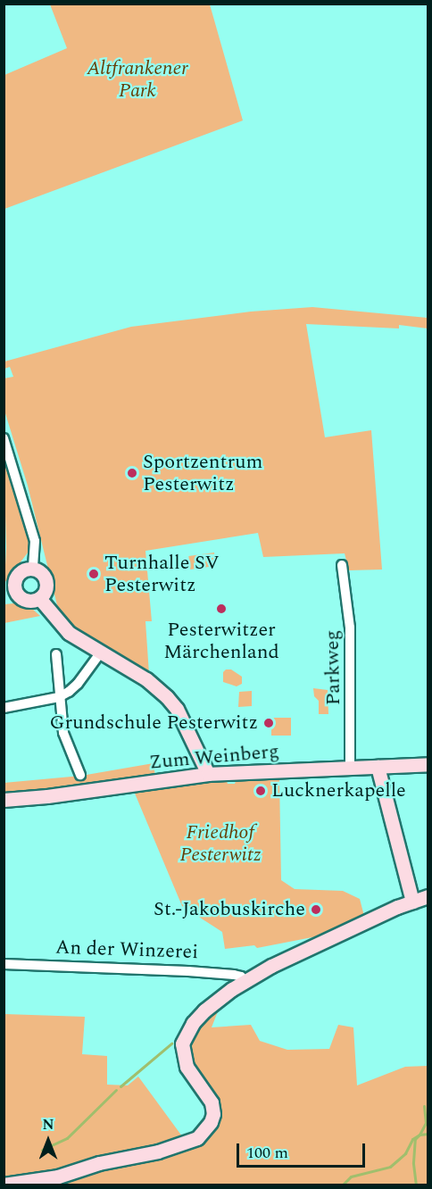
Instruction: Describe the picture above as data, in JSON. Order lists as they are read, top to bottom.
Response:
{
  "streets": {
    "street": ["Parkweg", "Zum Weinberg", "An der Winzerei"]
  },
  "crossings": [
    ["Parkweg", "Zum Weinberg"]
  ],
  "parks": ["Altfrankener Park", "Friedhof Pesterwitz"],
  "places": [
    "Sportzentrum Pesterwitz",
    "Turnhalle SV Pesterwitz",
    "Pesterwitzer Märchenland",
    "Grundschule Pesterwitz",
    "Lucknerkapelle",
    "St.-Jakobuskirche"
  ],
  "scale_bar": "100 m",
  "north": "top"
}
